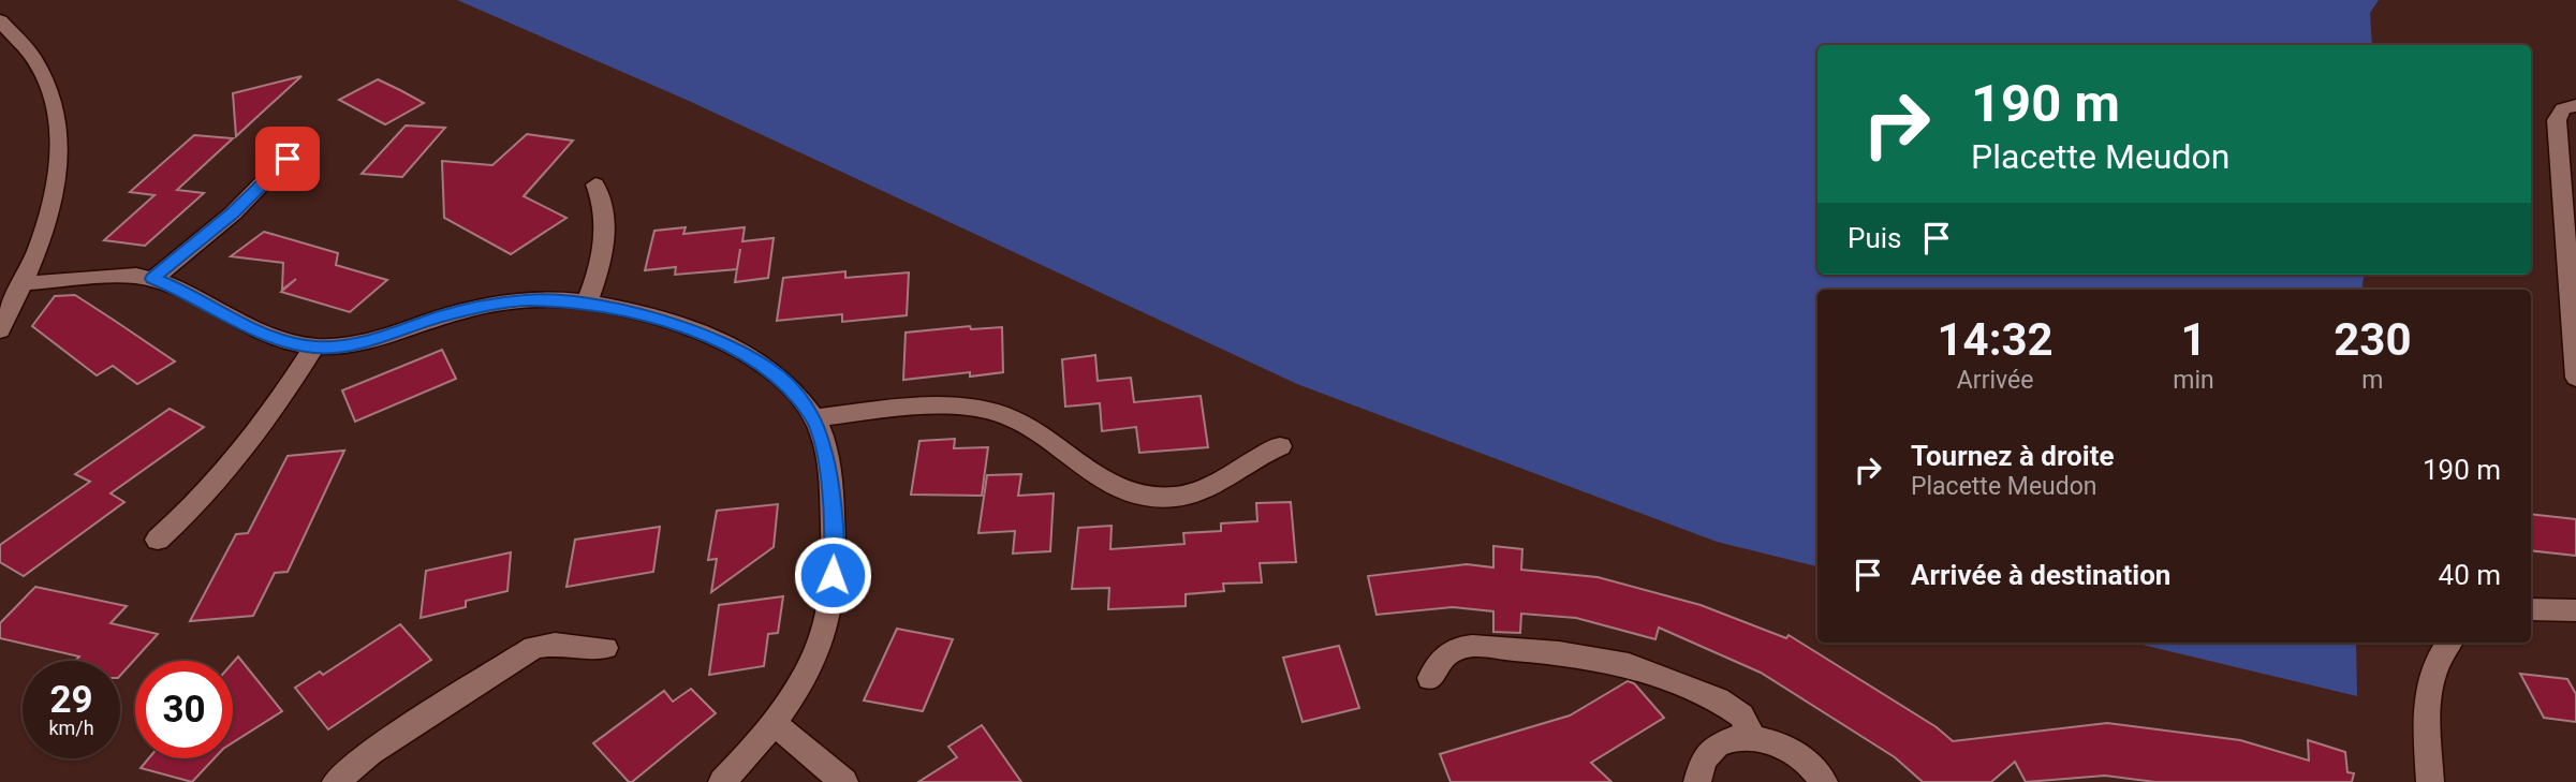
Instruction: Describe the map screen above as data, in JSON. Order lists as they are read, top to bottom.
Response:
{
  "page": {
    "turn": ["190 m", "Placette Meudon"],
    "then": "Puis",
    "eta": [
      "14:32",
      "Arrivée",
      "1",
      "min",
      "230",
      "m"
    ],
    "list": [
      {
        "name": "Tournez à droite",
        "note": "Placette Meudon",
        "value": "190 m"
      },
      {
        "name": "Arrivée à destination",
        "value": "40 m"
      }
    ],
    "speed": "29 km/h",
    "limit": "30"
  }
}
